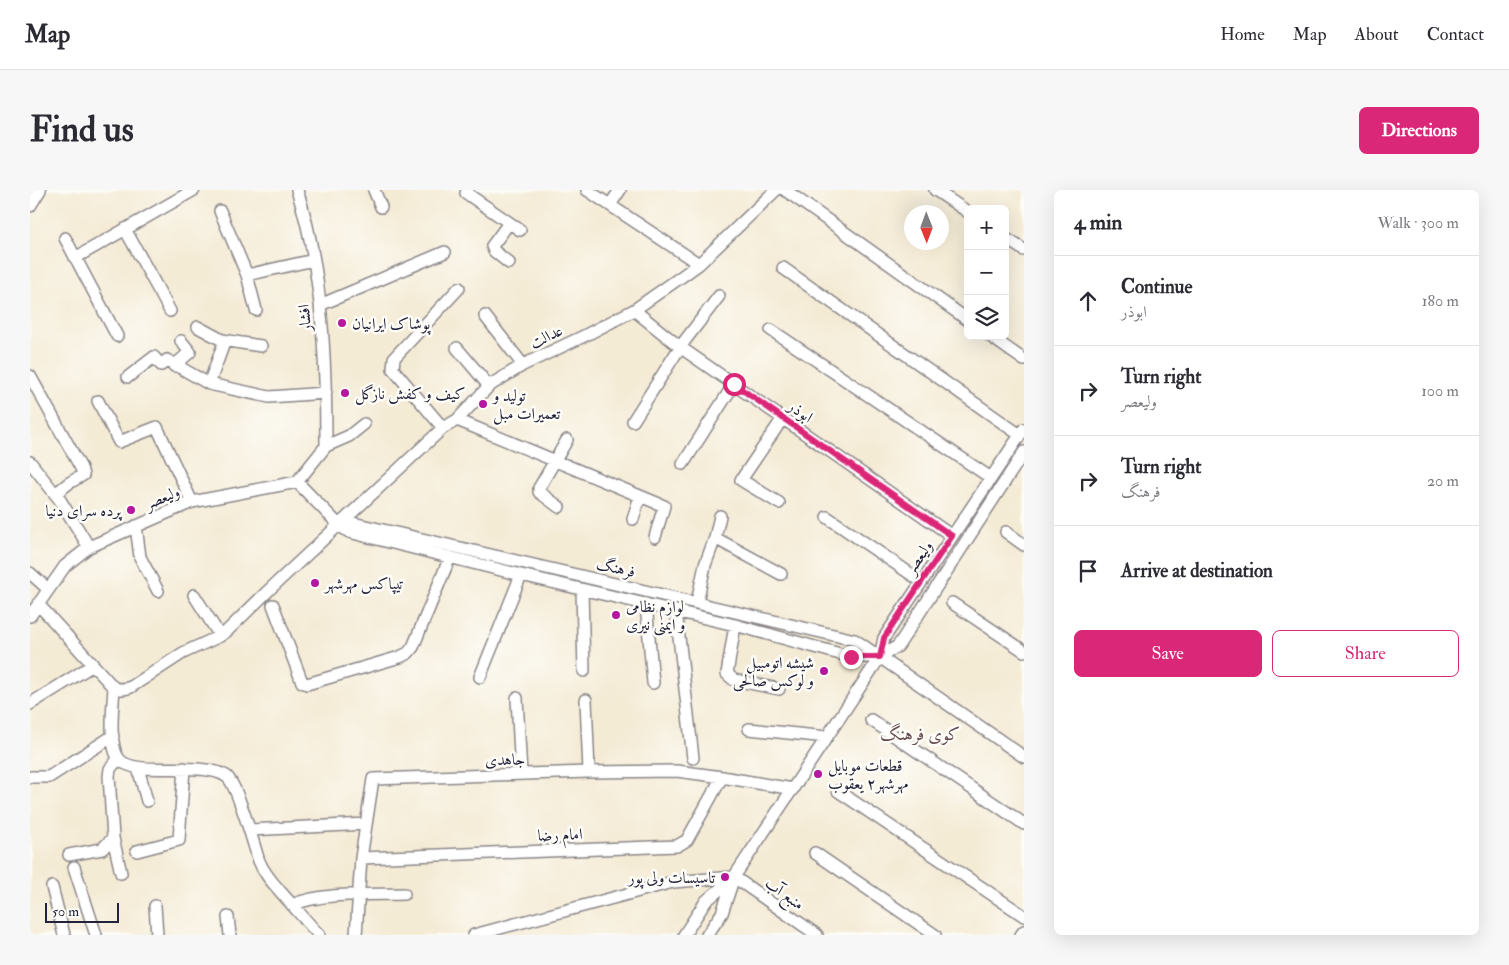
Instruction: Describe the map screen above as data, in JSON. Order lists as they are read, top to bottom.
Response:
{
  "streets": {
    "street": [
      "افشار",
      "عدالت",
      "ابوذر",
      "ولیعصر",
      "فرهنگ",
      "جاهدی",
      "امام رضا",
      "منبع آب"
    ]
  },
  "crossings": [
    ["عدالت", "ابوذر"],
    ["عدالت", "فرهنگ"],
    ["ابوذر", "ولیعصر"],
    ["ولیعصر", "فرهنگ"],
    ["ولیعصر", "جاهدی"],
    ["ولیعصر", "منبع آب"],
    ["جاهدی", "امام رضا"]
  ],
  "districts": ["کوی فرهنگ"],
  "places": [
    "پوشاک ایرانیان",
    "کیف و کفش نازگل",
    "تولید و تعمیرات مبل",
    "پرده سرای دنیا",
    "تیپاکس مهرشهر",
    "لوازم نظامی و ایمنی نیری",
    "شیشه اتومبیل و لوکس صالحی",
    "قطعات موبایل مهرشهر۲ یعقوب",
    "تاسیسات ولی پور"
  ],
  "scale_bar": "50 m",
  "north": "bottom",
  "page": {
    "header": "Map",
    "nav": [
      "Home",
      "Map",
      "About",
      "Contact"
    ],
    "buttons": [
      "Directions",
      ["Save", "Share"]
    ],
    "title": "Find us",
    "heading": ["4 min", "Walk · 300 m"],
    "map_buttons": ["+", "−"],
    "list": [
      ["Continue", "ابوذر", "180 m"],
      ["Turn right", "ولیعصر", "100 m"],
      ["Turn right", "فرهنگ", "20 m"],
      "Arrive at destination"
    ],
    "scale": "50 m"
  }
}
